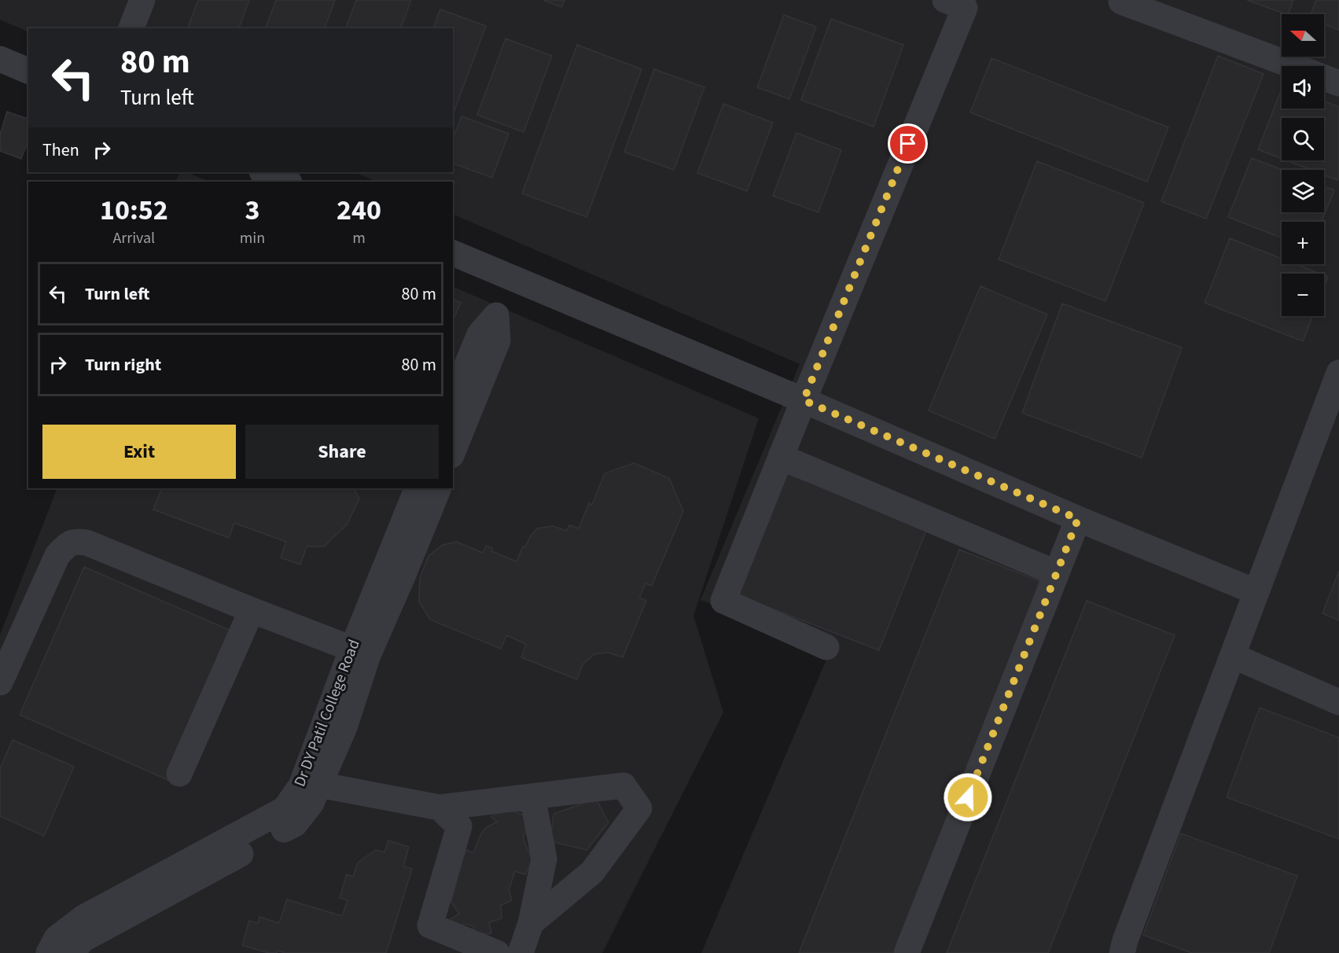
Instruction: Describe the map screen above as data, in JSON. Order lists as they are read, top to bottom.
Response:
{
  "streets": {
    "street": ["Dr DY Patil College Road"]
  },
  "north": "left",
  "page": {
    "map_buttons": ["+", "−"],
    "turn": ["80 m", "Turn left"],
    "then": "Then",
    "eta": [
      "10:52",
      "Arrival",
      "3",
      "min",
      "240",
      "m"
    ],
    "list": [
      {
        "name": "Turn left",
        "value": "80 m"
      },
      {
        "name": "Turn right",
        "value": "80 m"
      }
    ],
    "buttons": ["Exit", "Share"]
  }
}
